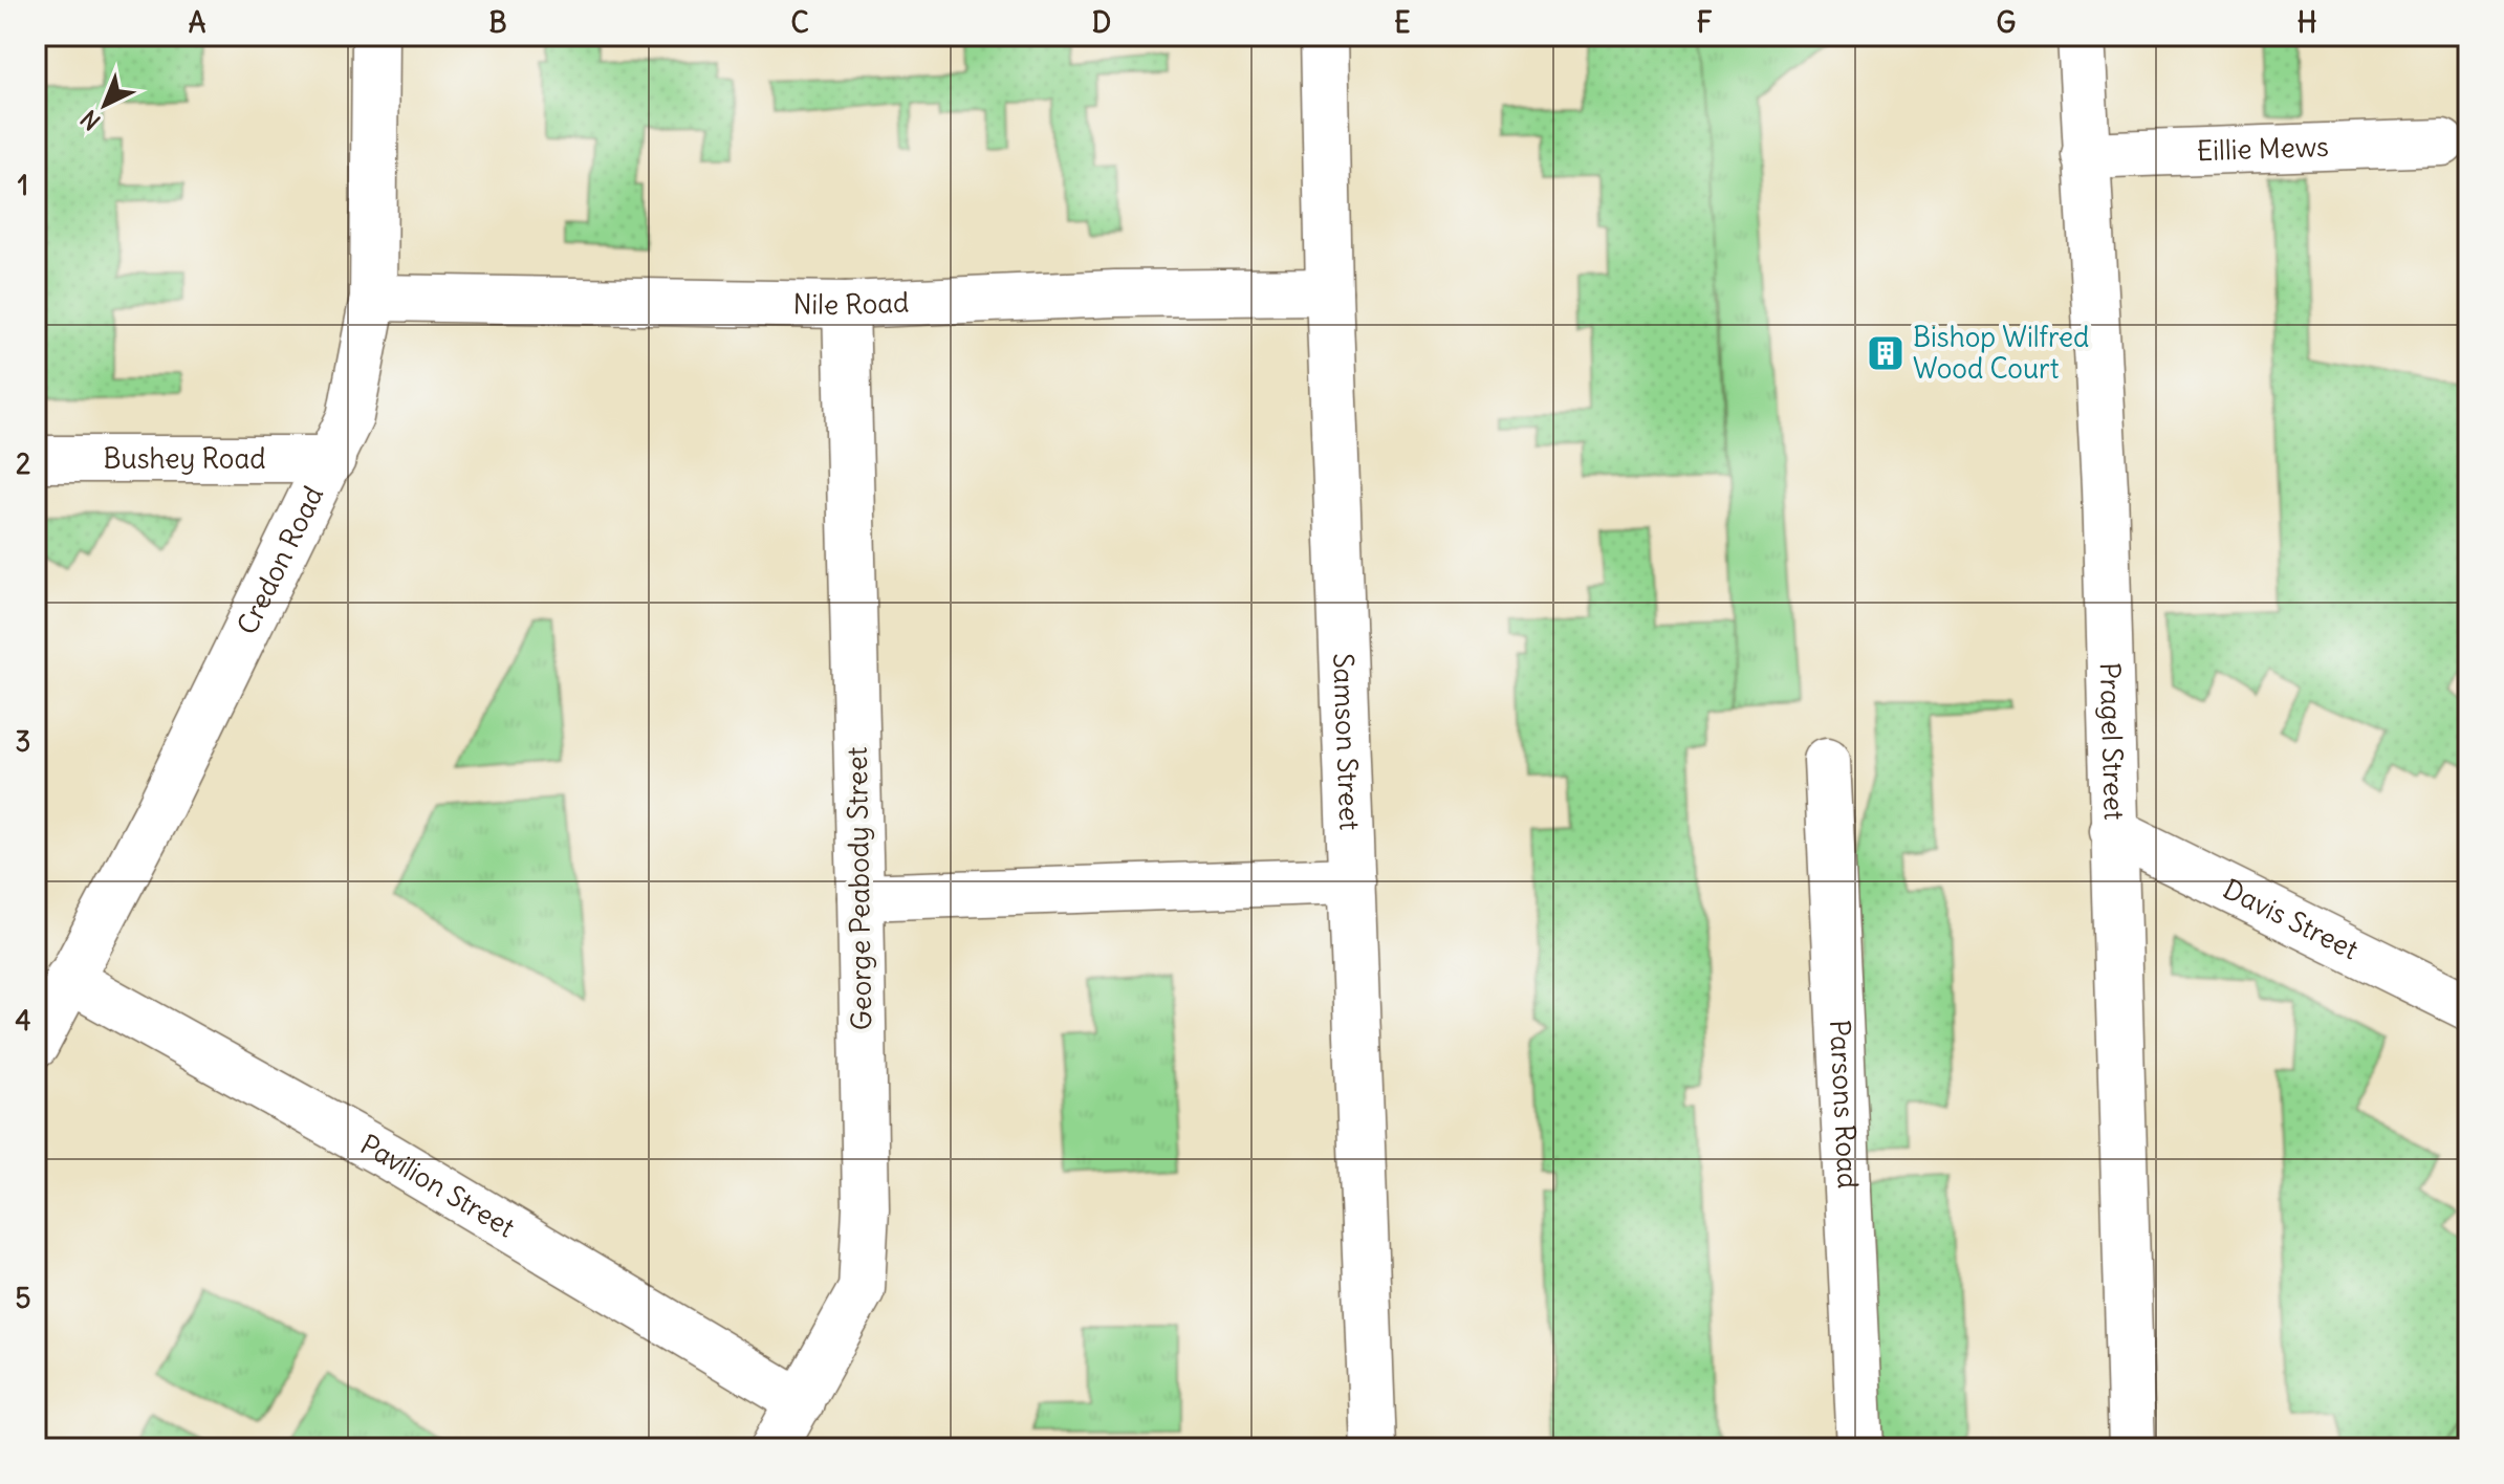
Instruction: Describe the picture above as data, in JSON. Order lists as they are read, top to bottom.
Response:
{
  "streets": {
    "street": [
      "Eillie Mews",
      "Nile Road",
      "Bushey Road",
      "Credon Road",
      "Samson Street",
      "Pragel Street",
      "George Peabody Street",
      "Davis Street",
      "Parsons Road",
      "Pavilion Street"
    ]
  },
  "crossings": [
    ["Eillie Mews", "Pragel Street"],
    ["Nile Road", "Credon Road"],
    ["Nile Road", "Samson Street"],
    ["Nile Road", "George Peabody Street"],
    ["Bushey Road", "Credon Road"],
    ["Credon Road", "Pavilion Street"],
    ["Pragel Street", "Davis Street"],
    ["George Peabody Street", "Pavilion Street"]
  ],
  "places": {
    "building": ["Bishop Wilfred Wood Court"]
  },
  "north": "bottom left",
  "grid": {
    "columns": [
      "A",
      "B",
      "C",
      "D",
      "E",
      "F",
      "G",
      "H"
    ],
    "rows": [
      "1",
      "2",
      "3",
      "4",
      "5"
    ]
  }
}
